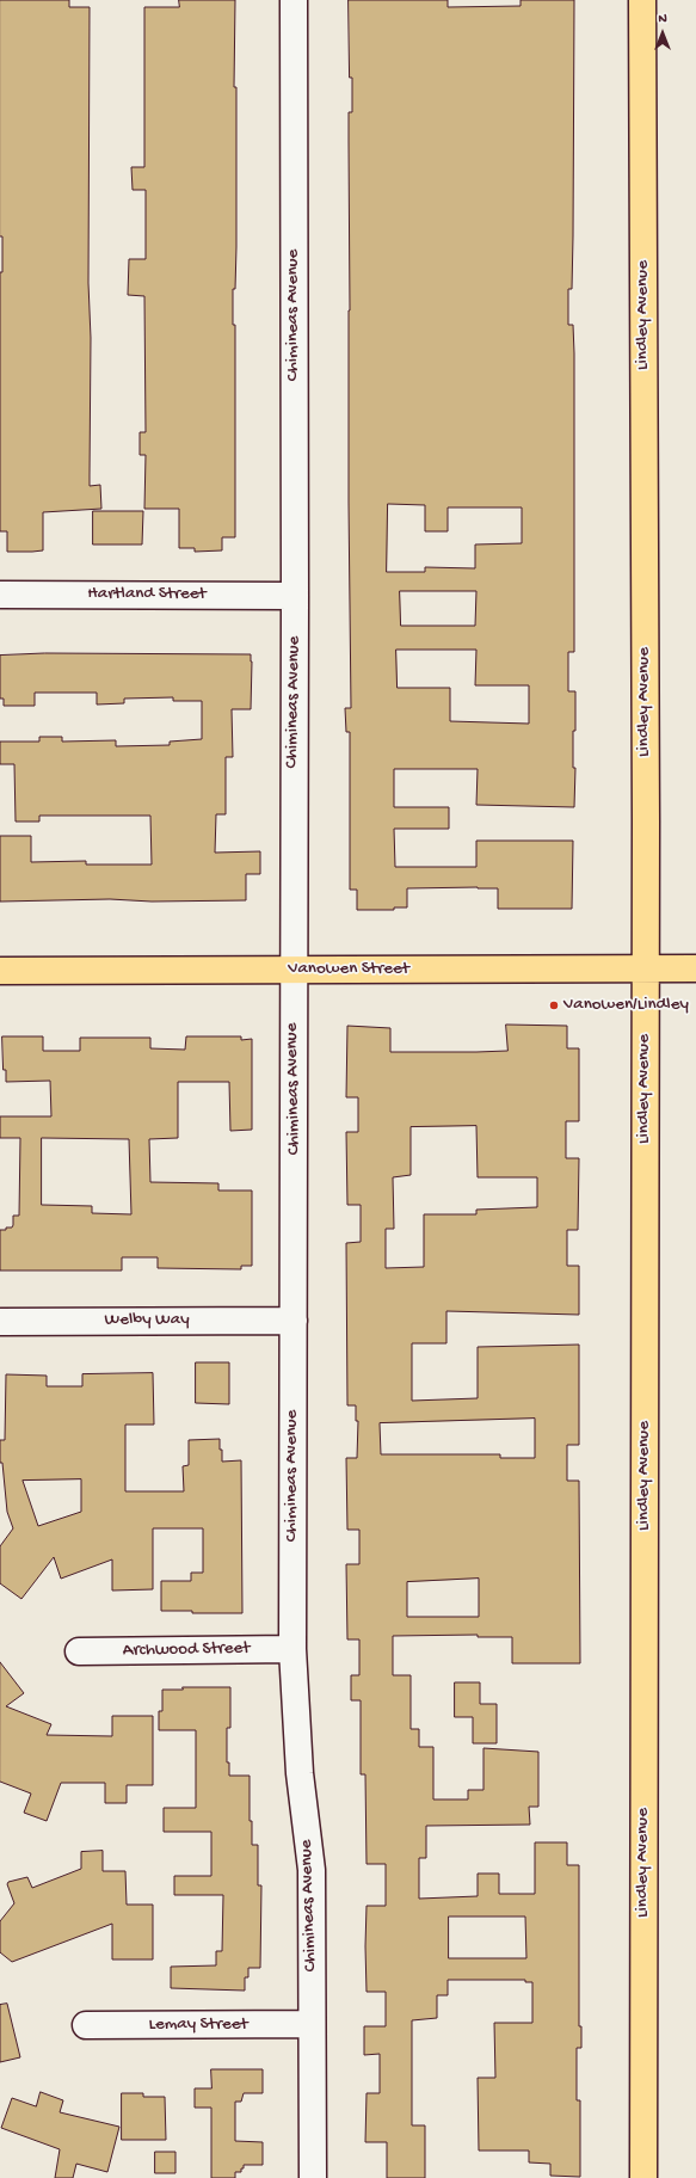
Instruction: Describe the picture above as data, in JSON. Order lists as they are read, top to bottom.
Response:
{
  "streets": {
    "main road": ["Lindley Avenue", "Vanowen Street"],
    "street": [
      "Chimineas Avenue",
      "Hartland Street",
      "Welby Way",
      "Archwood Street",
      "Lemay Street"
    ]
  },
  "crossings": [
    ["Chimineas Avenue", "Hartland Street"],
    ["Chimineas Avenue", "Vanowen Street"],
    ["Chimineas Avenue", "Welby Way"],
    ["Chimineas Avenue", "Archwood Street"],
    ["Chimineas Avenue", "Lemay Street"],
    ["Lindley Avenue", "Vanowen Street"]
  ],
  "places": ["Vanowen/Lindley"],
  "north": "top"
}
